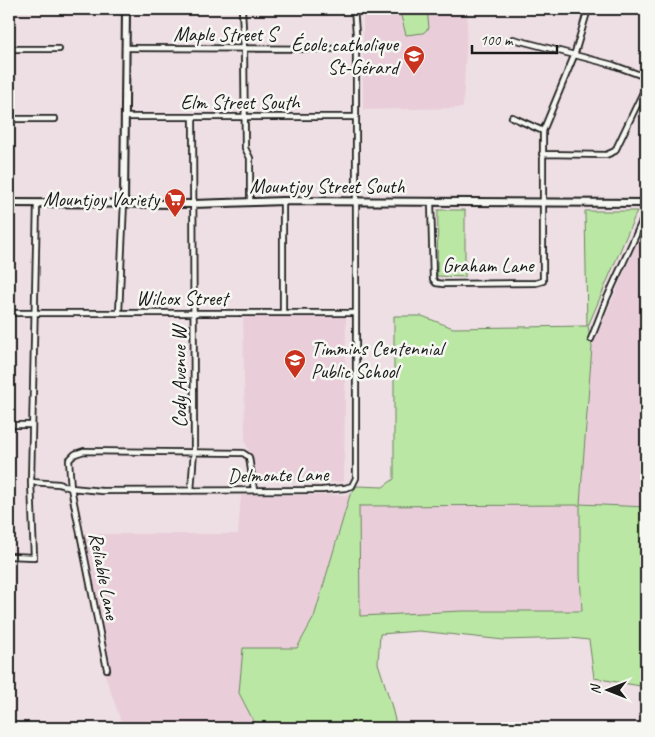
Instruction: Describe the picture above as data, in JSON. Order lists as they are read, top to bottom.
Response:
{
  "streets": {
    "street": [
      "Maple Street S",
      "Elm Street South",
      "Mountjoy Street South",
      "Graham Lane",
      "Wilcox Street",
      "Cody Avenue W",
      "Delmonte Lane",
      "Reliable Lane"
    ]
  },
  "crossings": [
    ["Elm Street South", "Cody Avenue W"],
    ["Mountjoy Street South", "Graham Lane"],
    ["Mountjoy Street South", "Cody Avenue W"],
    ["Wilcox Street", "Cody Avenue W"],
    ["Wilcox Street", "Delmonte Lane"],
    ["Cody Avenue W", "Delmonte Lane"],
    ["Cody Avenue W", "Reliable Lane"],
    ["Delmonte Lane", "Reliable Lane"]
  ],
  "places": {
    "school or university": ["École catholique St-Gérard", "Timmins Centennial Public School"],
    "supermarket": ["Mountjoy Variety"]
  },
  "scale_bar": "100 m",
  "north": "left"
}
